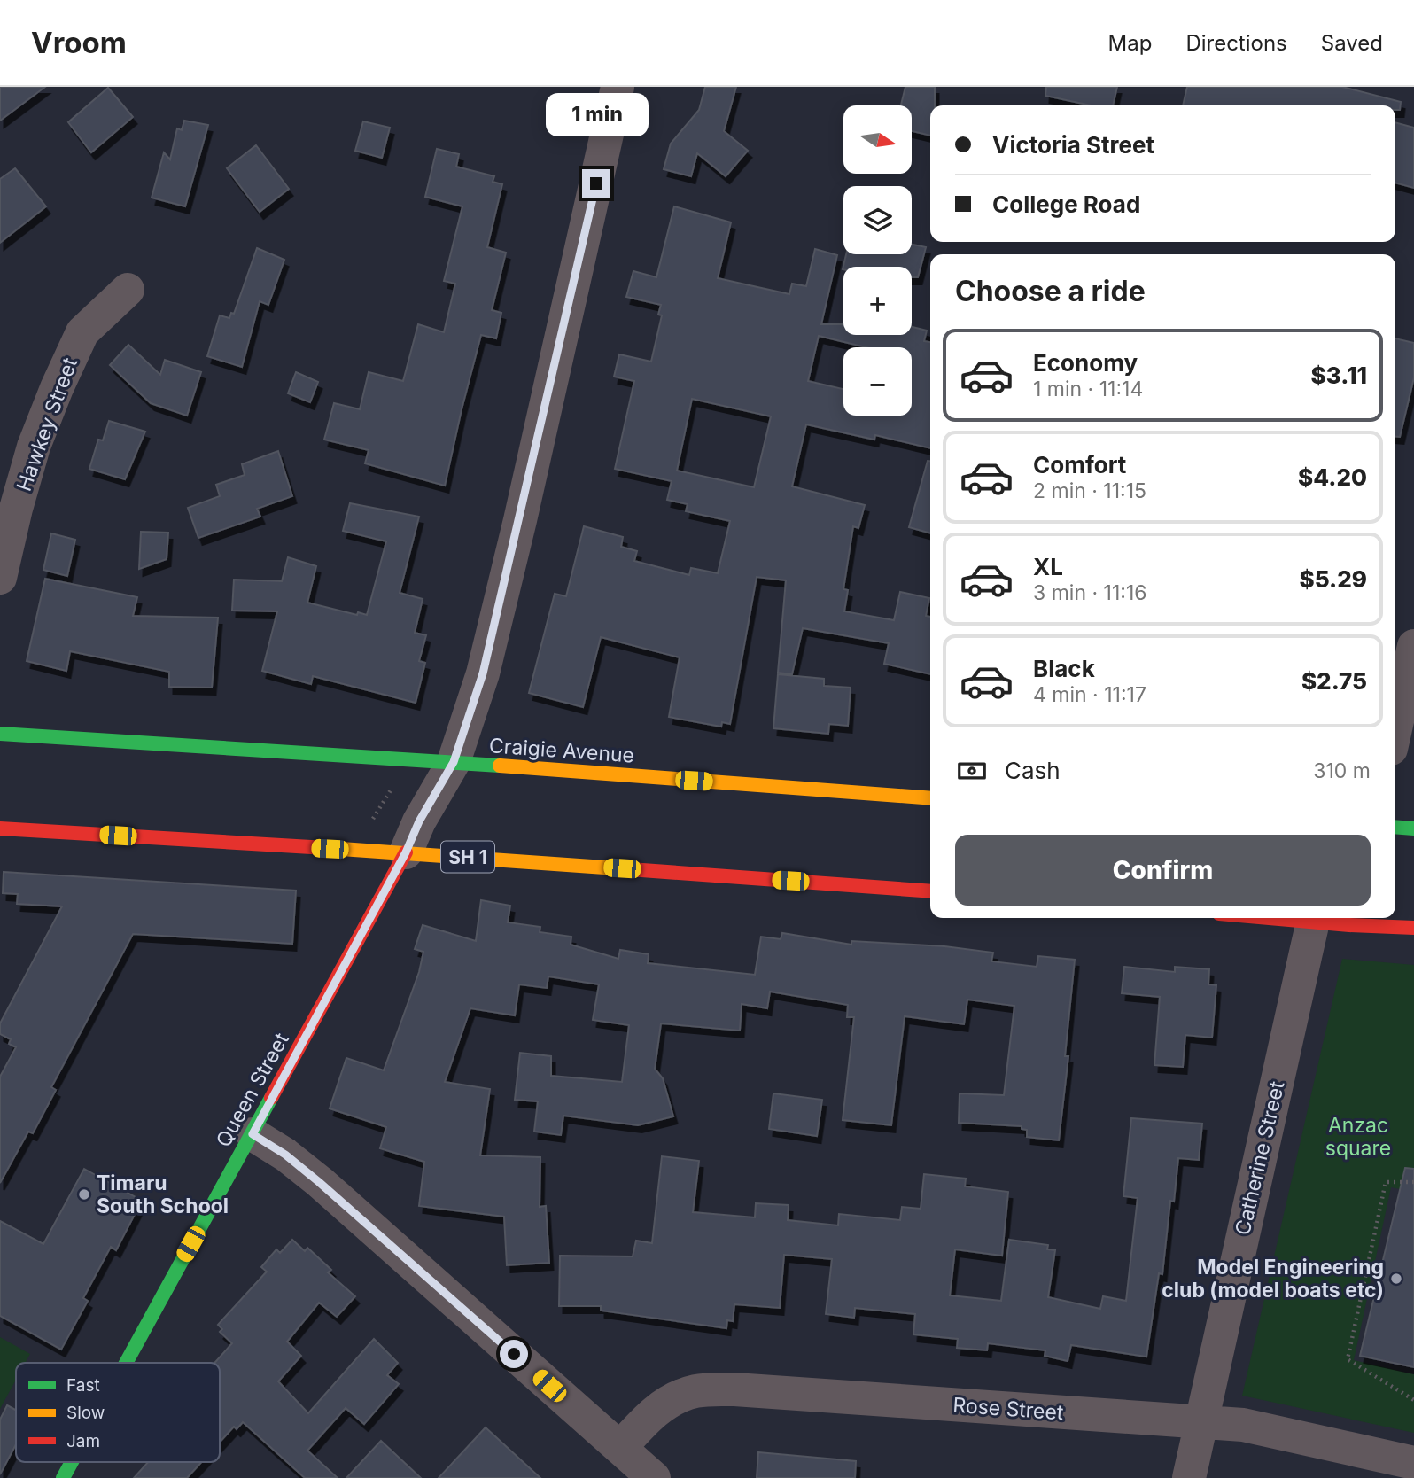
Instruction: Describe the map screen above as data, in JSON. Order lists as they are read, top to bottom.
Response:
{
  "streets": {
    "main road": ["Craigie Avenue", "SH 1", "Queen Street"],
    "street": ["Hawkey Street", "Catherine Street", "Rose Street"]
  },
  "crossings": [
    ["SH 1", "Queen Street"],
    ["Catherine Street", "Rose Street"]
  ],
  "parks": ["Anzac square"],
  "places": ["Timaru South School", "Model Engineering club (model boats etc)"],
  "legend": ["Fast", "Slow", "Jam"],
  "north": "right",
  "page": {
    "header": "Vroom",
    "nav": ["Map", "Directions", "Saved"],
    "bubble": "1 min",
    "map_buttons": ["+", "−"],
    "banner": ["Victoria Street", "College Road"],
    "heading": "Choose a ride",
    "list": [
      {
        "name": "Economy",
        "note": "1 min · 11:14",
        "value": "$3.11"
      },
      {
        "name": "Comfort",
        "note": "2 min · 11:15",
        "value": "$4.20"
      },
      {
        "name": "XL",
        "note": "3 min · 11:16",
        "value": "$5.29"
      },
      {
        "name": "Black",
        "note": "4 min · 11:17",
        "value": "$2.75"
      }
    ],
    "pay": ["Cash", "310 m"],
    "buttons": "Confirm"
  }
}
